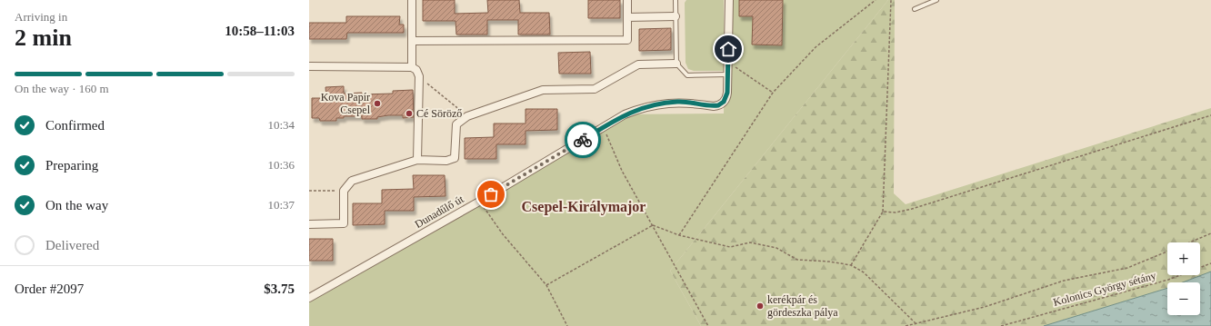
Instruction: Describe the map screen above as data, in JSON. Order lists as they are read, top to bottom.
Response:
{
  "streets": {
    "street": ["Dunadűlő út"],
    "path": ["Kolonics György sétány"]
  },
  "districts": ["Csepel-Királymajor"],
  "places": ["Kova Papír Csepel", "Cé Söröző", "kerékpár és gördeszka pálya"],
  "page": {
    "heading": ["2 min", "Arriving in", "10:58–11:03"],
    "panel": ["Order #2097", "$3.75"],
    "bar": "On the way · 160 m",
    "list": [
      ["Confirmed", "10:34"],
      ["Preparing", "10:36"],
      ["On the way", "10:37"],
      "Delivered"
    ],
    "map_buttons": ["+", "−"]
  }
}
